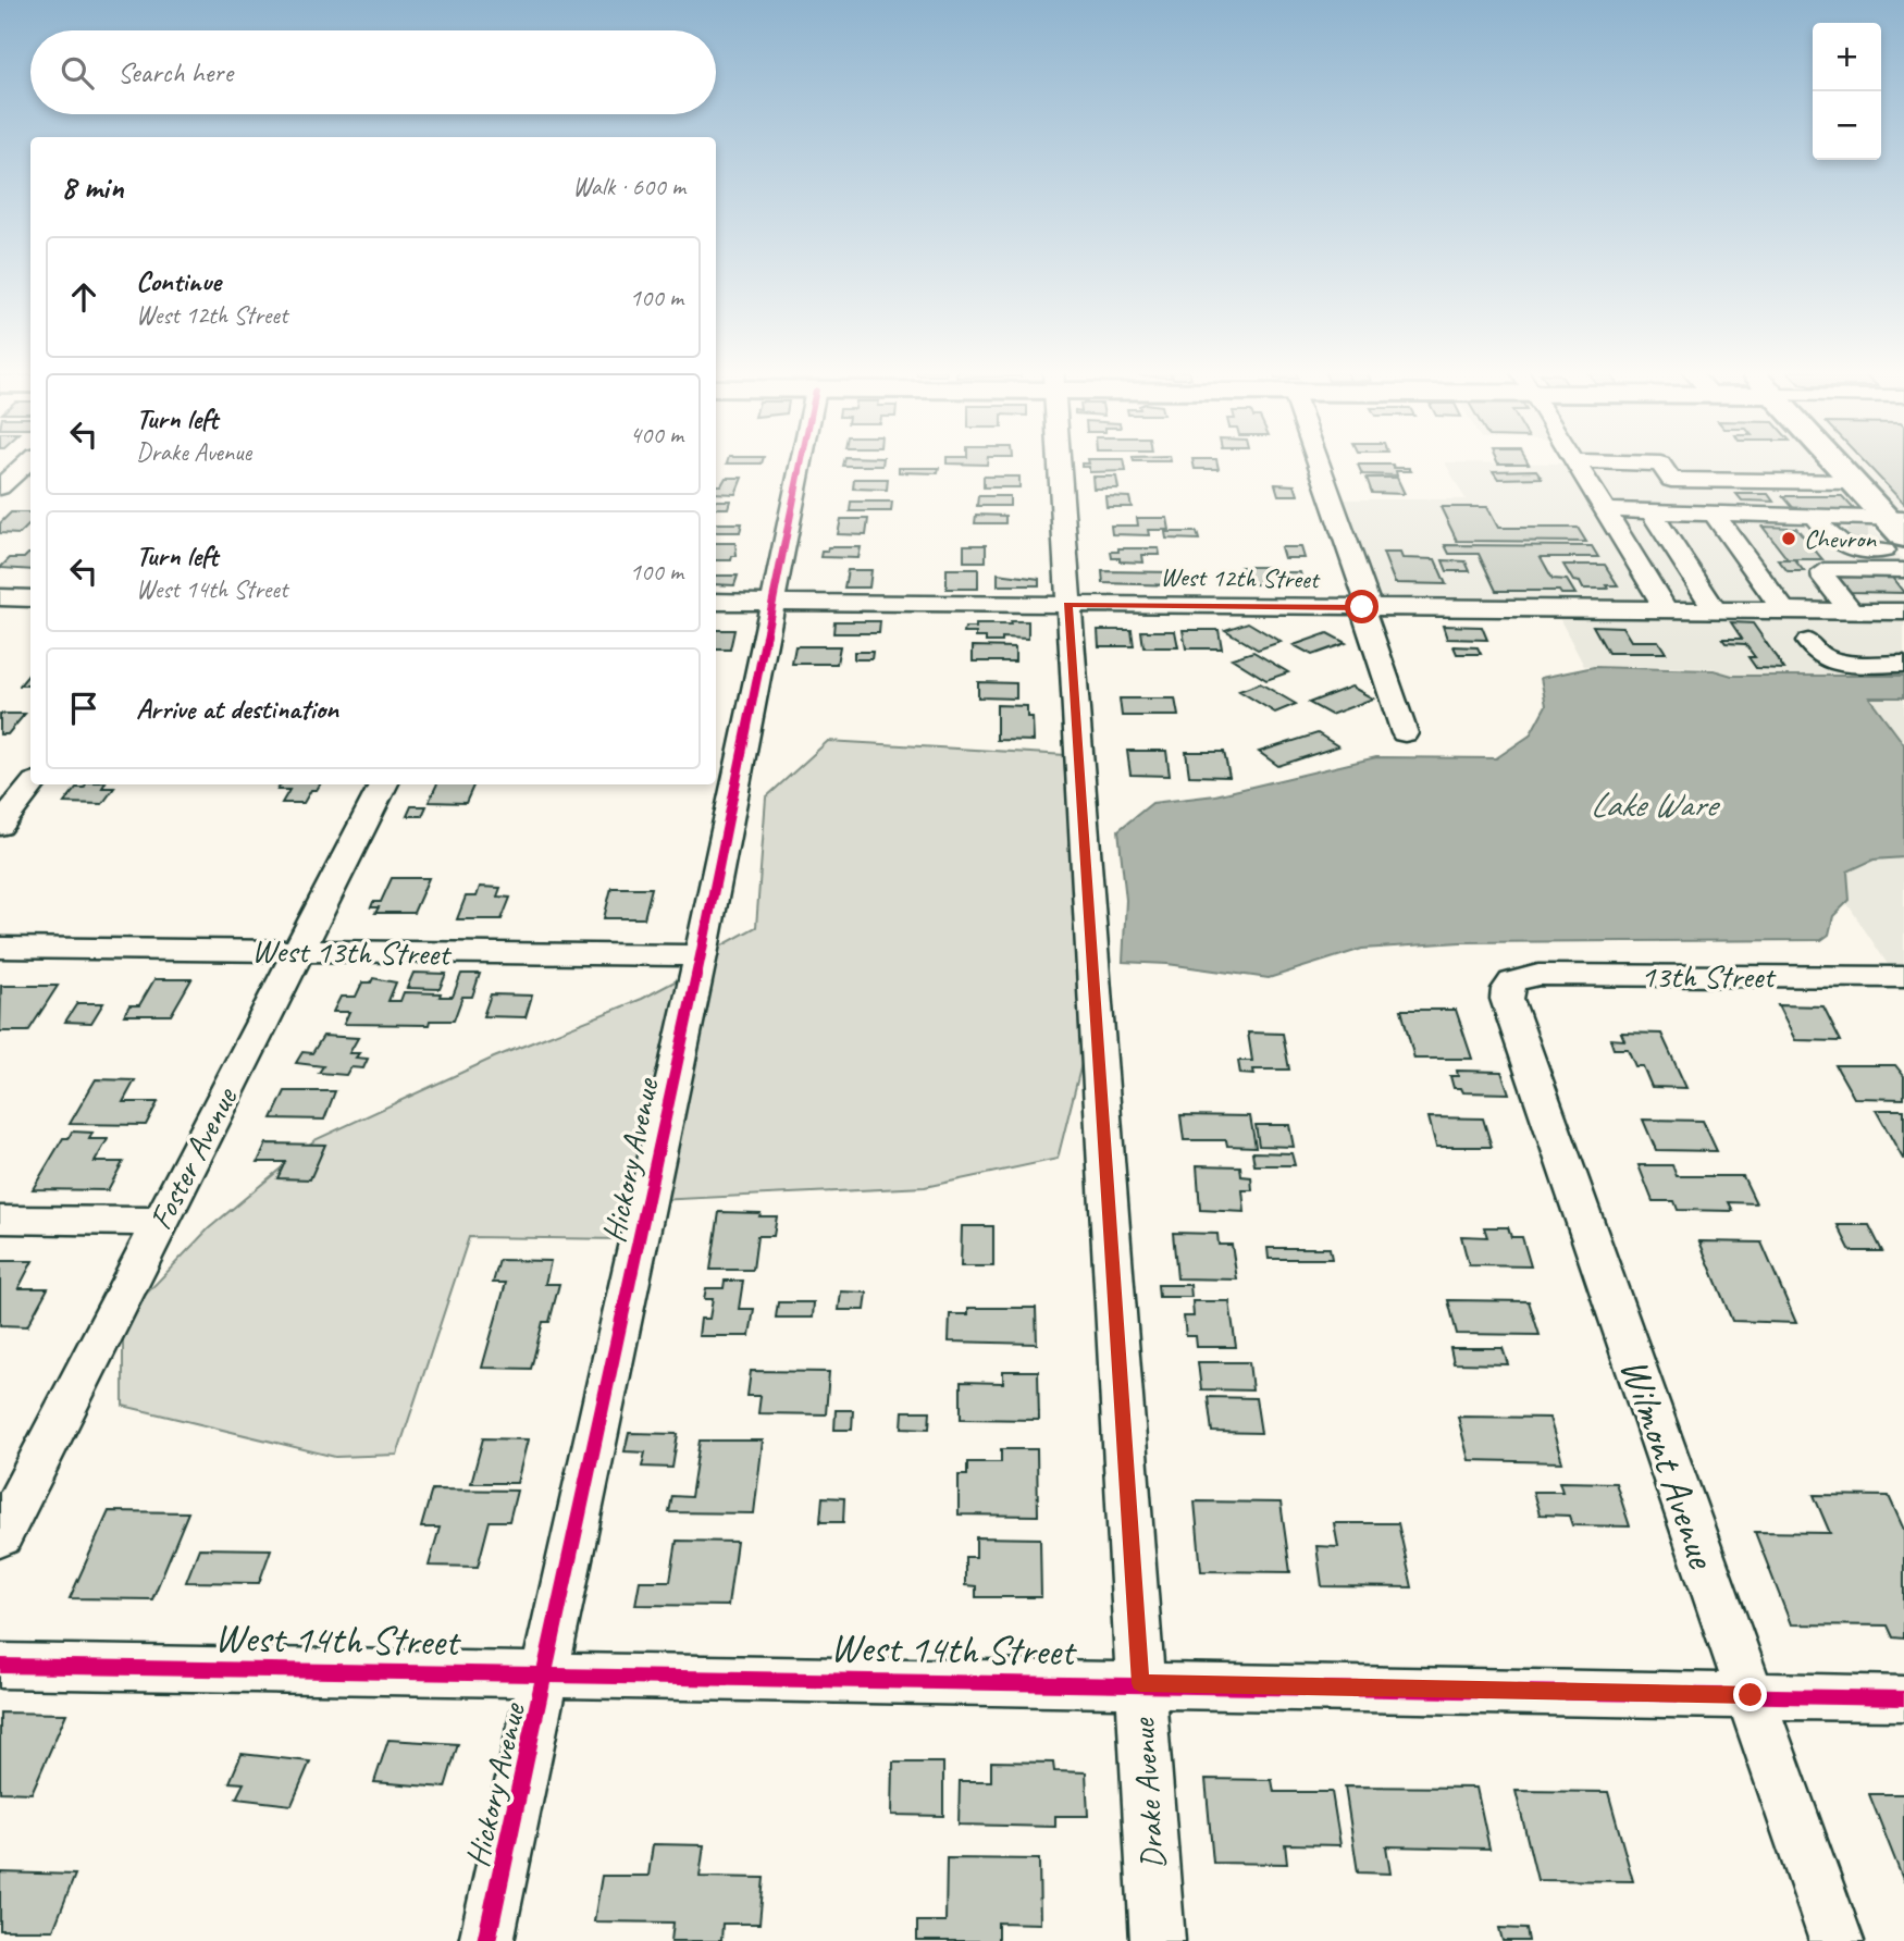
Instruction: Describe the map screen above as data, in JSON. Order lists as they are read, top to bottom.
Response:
{
  "streets": {
    "street": [
      "West 12th Street",
      "West 13th Street",
      "13th Street",
      "Foster Avenue",
      "Hickory Avenue",
      "Wilmont Avenue",
      "West 14th Street",
      "Drake Avenue"
    ]
  },
  "crossings": [
    ["West 12th Street", "Hickory Avenue"],
    ["West 12th Street", "Drake Avenue"],
    ["West 13th Street", "Foster Avenue"],
    ["West 13th Street", "Hickory Avenue"],
    ["13th Street", "Wilmont Avenue"],
    ["Hickory Avenue", "West 14th Street"],
    ["Wilmont Avenue", "West 14th Street"],
    ["West 14th Street", "Drake Avenue"]
  ],
  "water": ["Lake Ware"],
  "places": ["Chevron"],
  "page": {
    "map_buttons": ["+", "−"],
    "search": "Search here",
    "heading": ["8 min", "Walk · 600 m"],
    "list": [
      ["Continue", "West 12th Street", "100 m"],
      ["Turn left", "Drake Avenue", "400 m"],
      ["Turn left", "West 14th Street", "100 m"],
      "Arrive at destination"
    ]
  }
}
